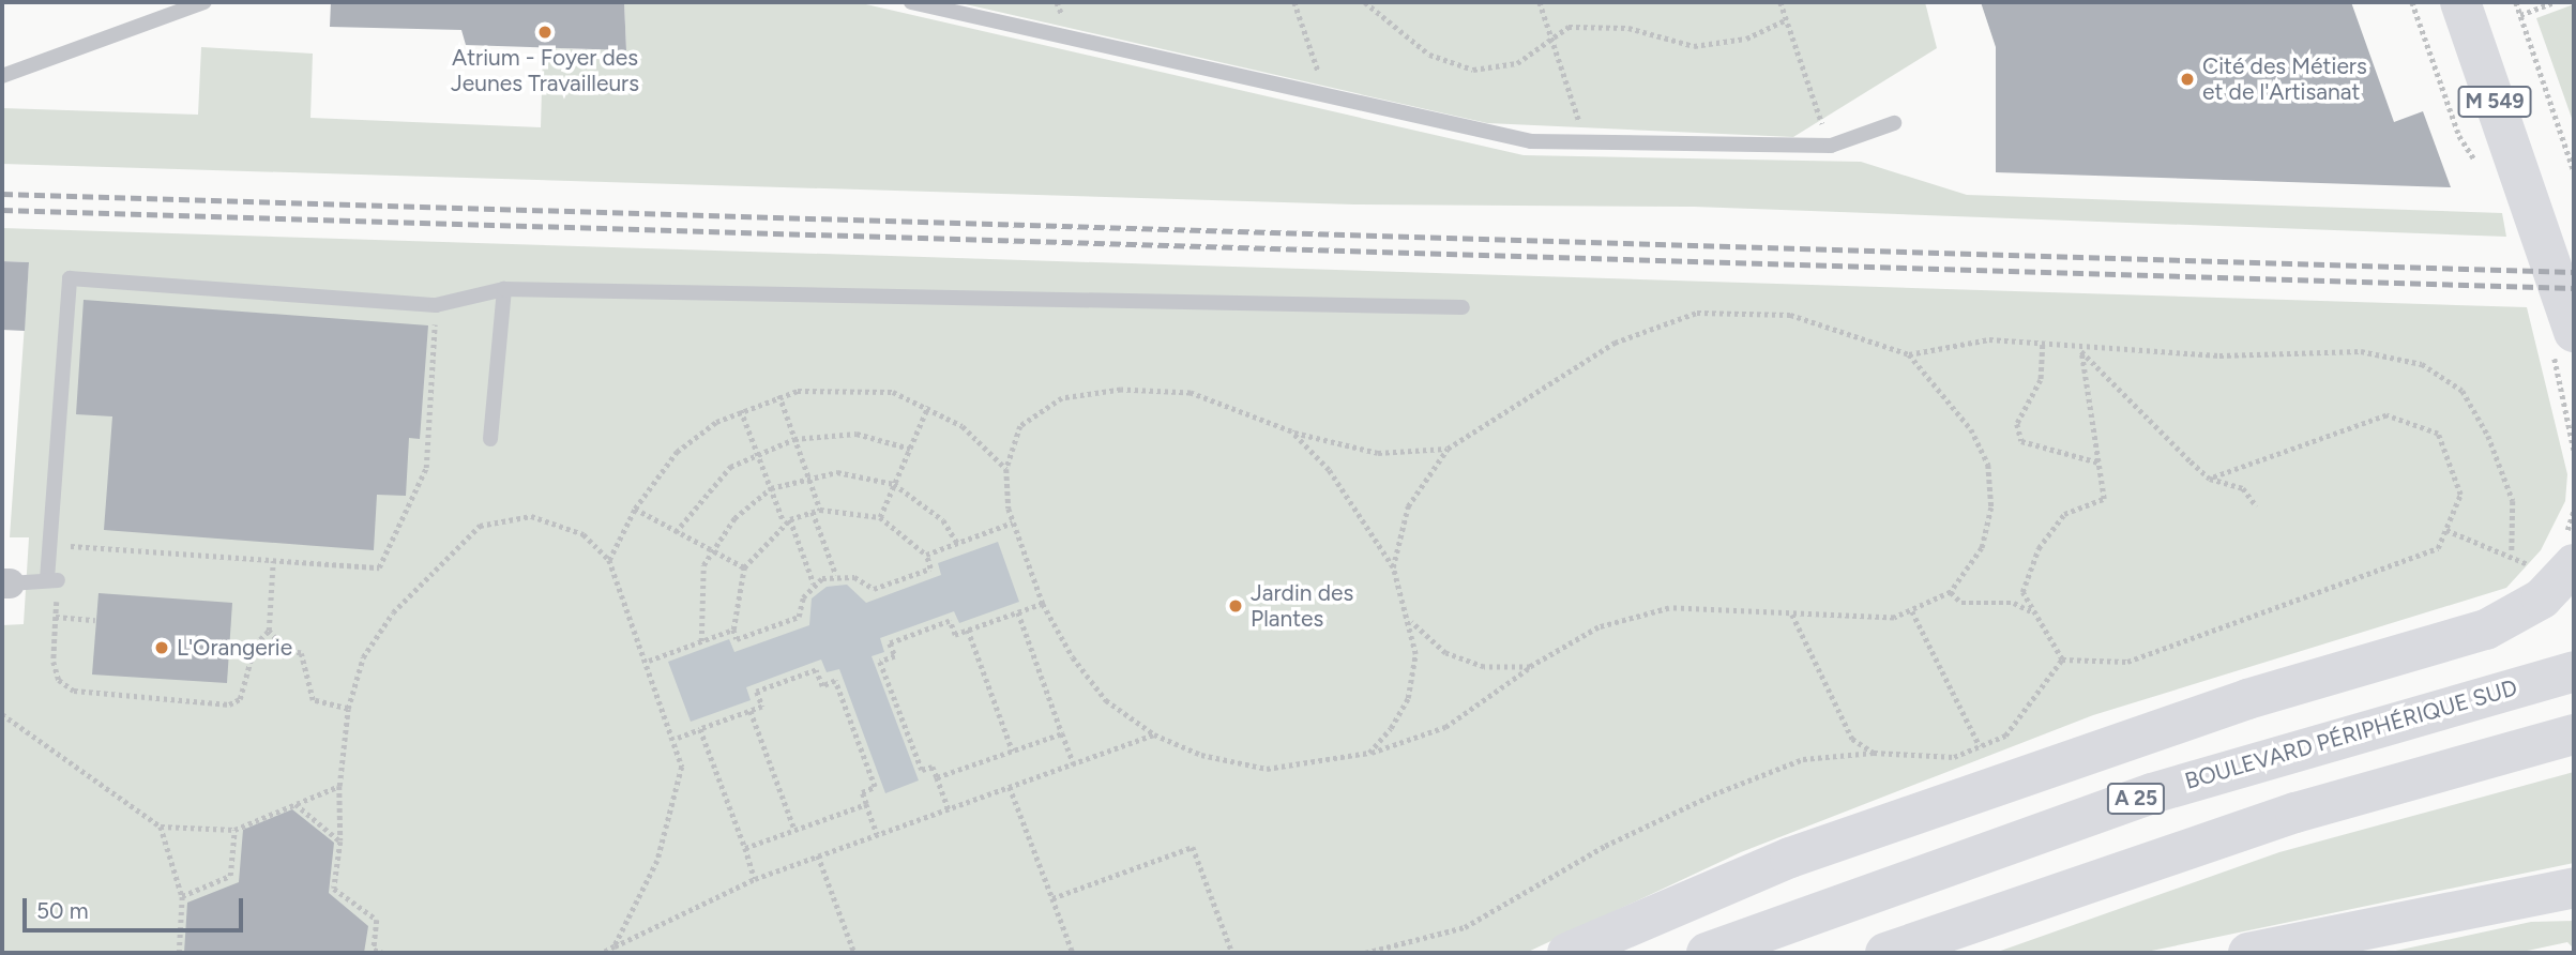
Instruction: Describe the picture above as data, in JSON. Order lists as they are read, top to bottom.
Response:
{
  "streets": {
    "main road": ["M 549", "BOULEVARD PÉRIPHÉRIQUE SUD", "A 25"]
  },
  "places": [
    "Atrium - Foyer des Jeunes Travailleurs",
    "Cité des Métiers et de l'Artisanat",
    "Jardin des Plantes",
    "L'Orangerie"
  ],
  "scale_bar": "50 m"
}
